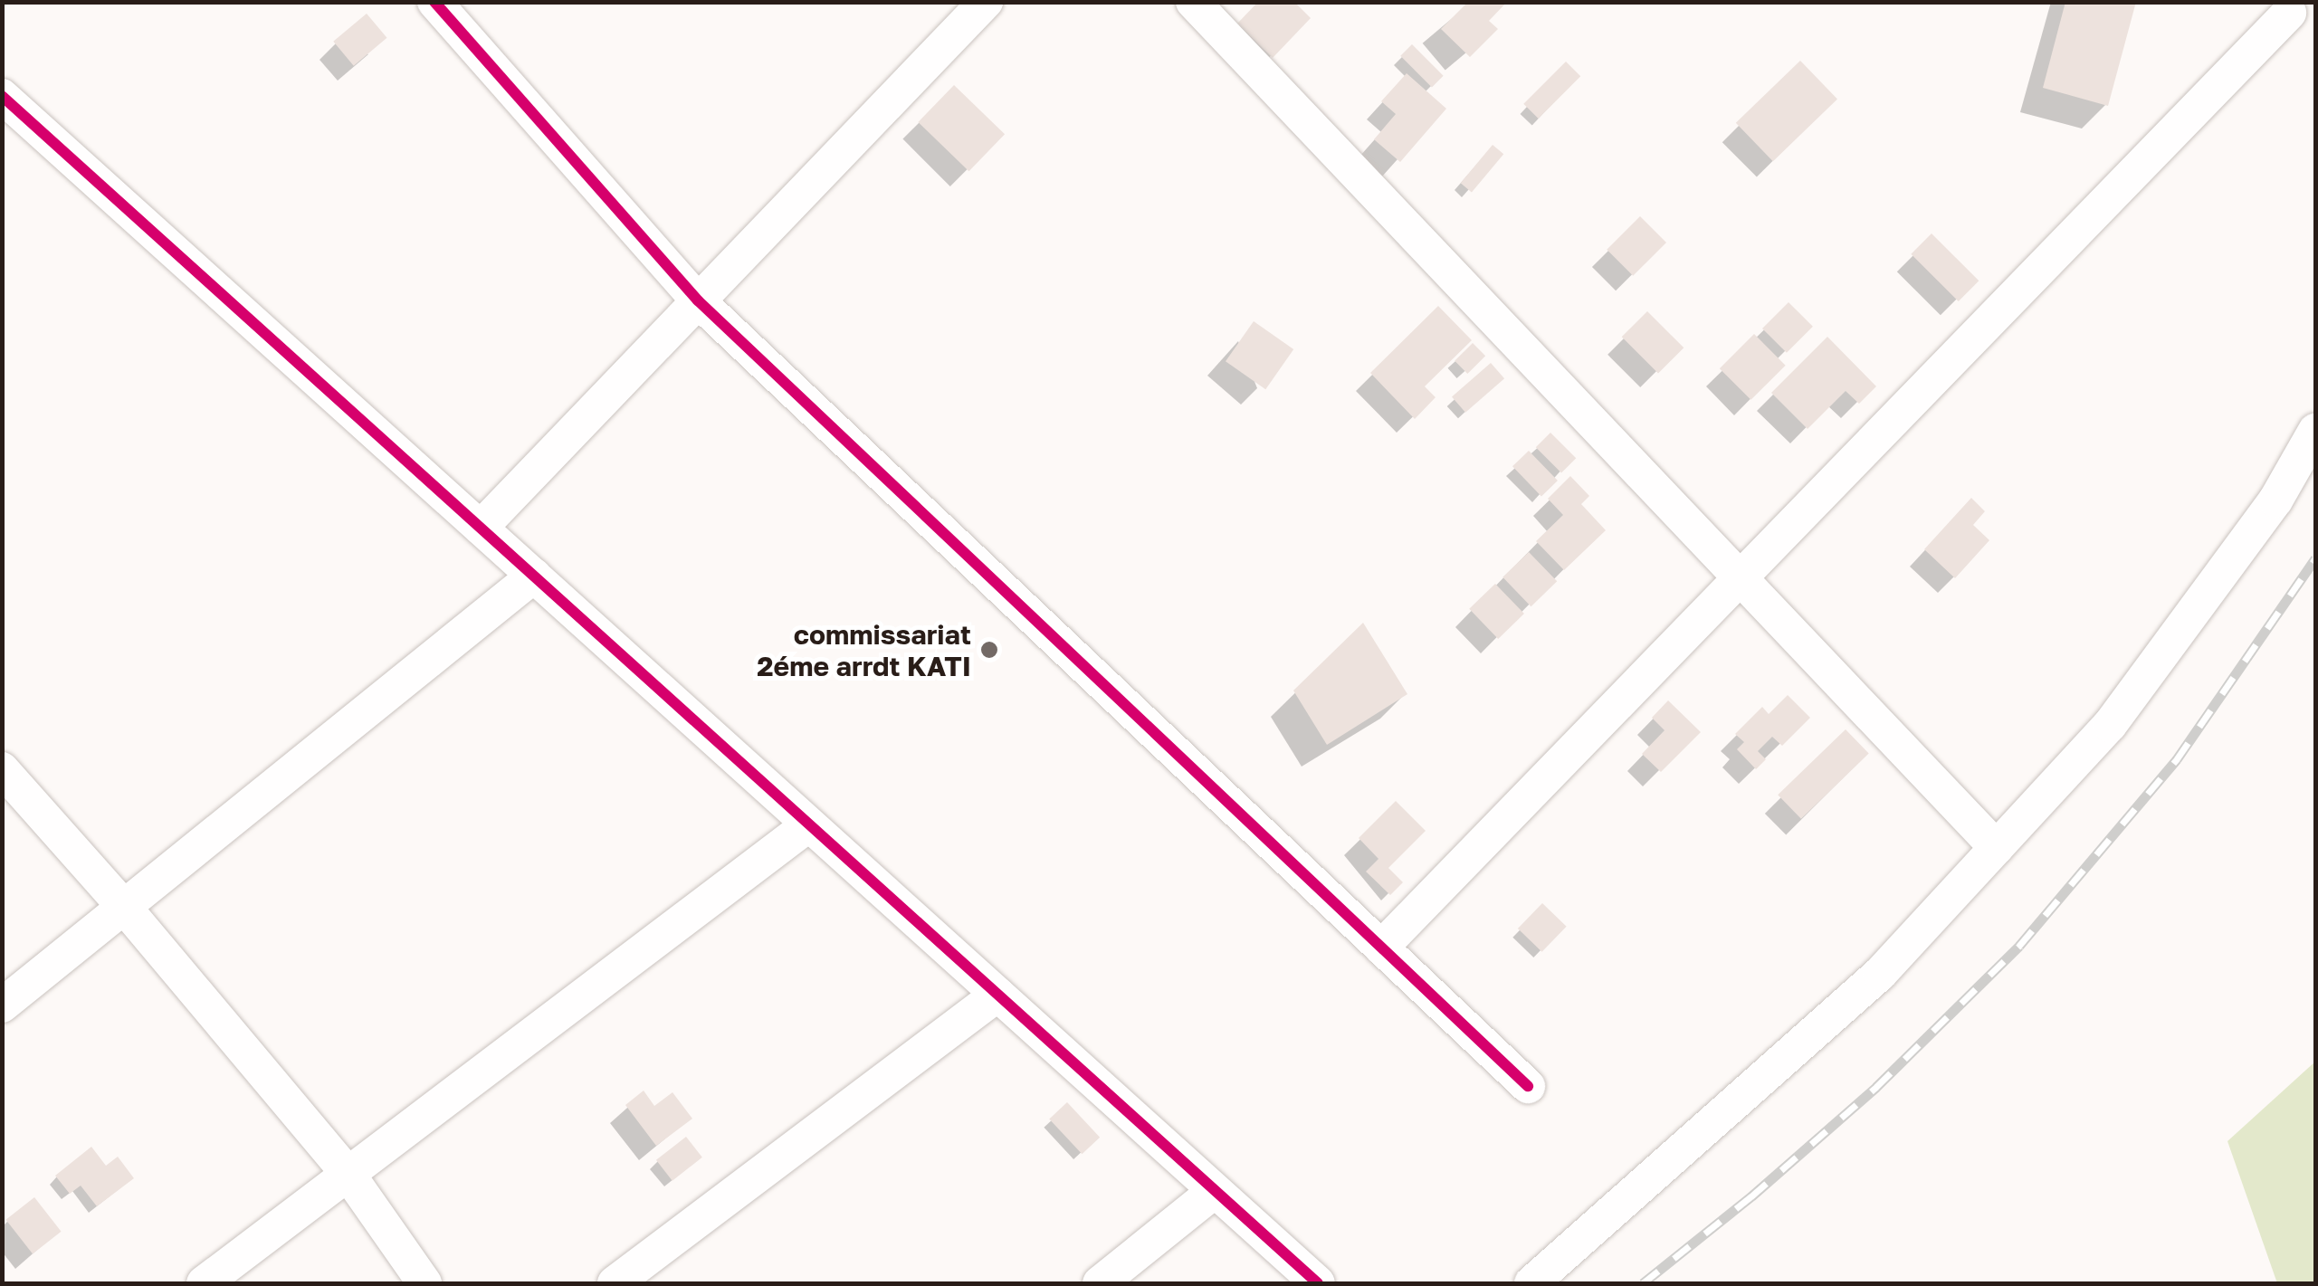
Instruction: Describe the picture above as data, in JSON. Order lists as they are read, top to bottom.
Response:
{
  "places": ["commissariat 2éme arrdt KATI"]
}
